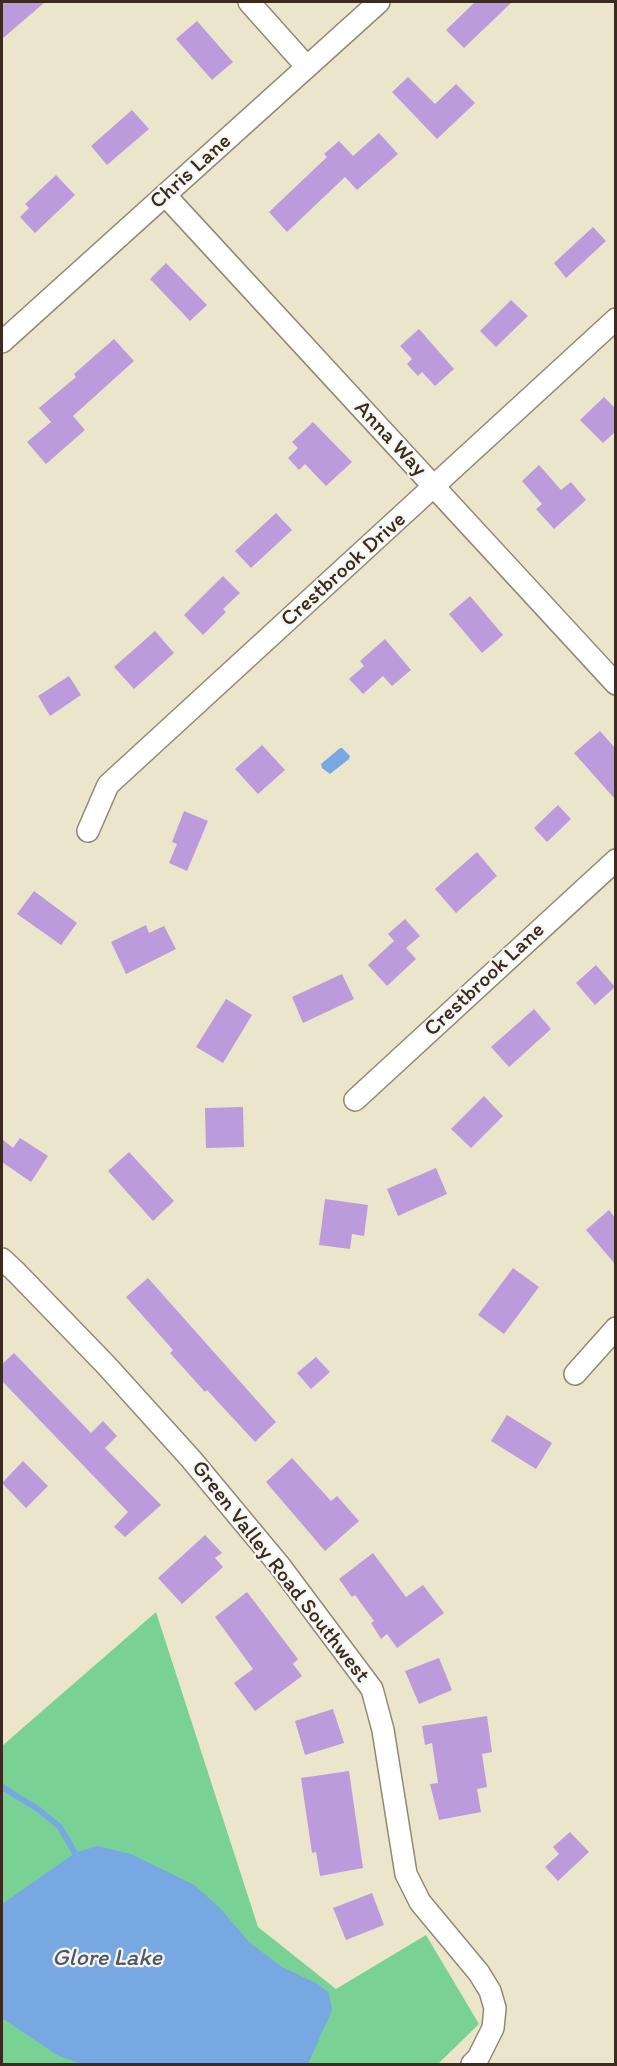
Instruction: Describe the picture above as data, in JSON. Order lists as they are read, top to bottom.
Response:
{
  "streets": {
    "street": [
      "Chris Lane",
      "Anna Way",
      "Crestbrook Drive",
      "Crestbrook Lane",
      "Green Valley Road Southwest"
    ]
  },
  "crossings": [
    ["Chris Lane", "Anna Way"],
    ["Anna Way", "Crestbrook Drive"]
  ],
  "water": ["Glore Lake"]
}
